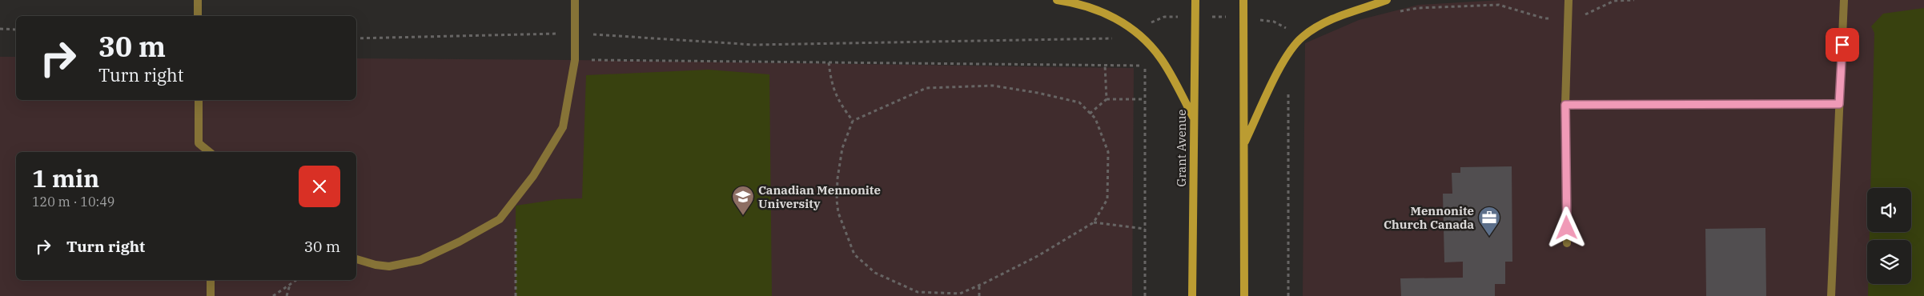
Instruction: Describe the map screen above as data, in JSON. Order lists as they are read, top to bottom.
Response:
{
  "streets": {
    "main road": ["Grant Avenue"]
  },
  "places": {
    "school or university": ["Canadian Mennonite University"],
    "office": ["Mennonite Church Canada"]
  },
  "page": {
    "turn": ["30 m", "Turn right"],
    "heading": ["1 min", "120 m · 10:49"],
    "list": [
      {
        "name": "Turn right",
        "value": "30 m"
      }
    ]
  }
}
